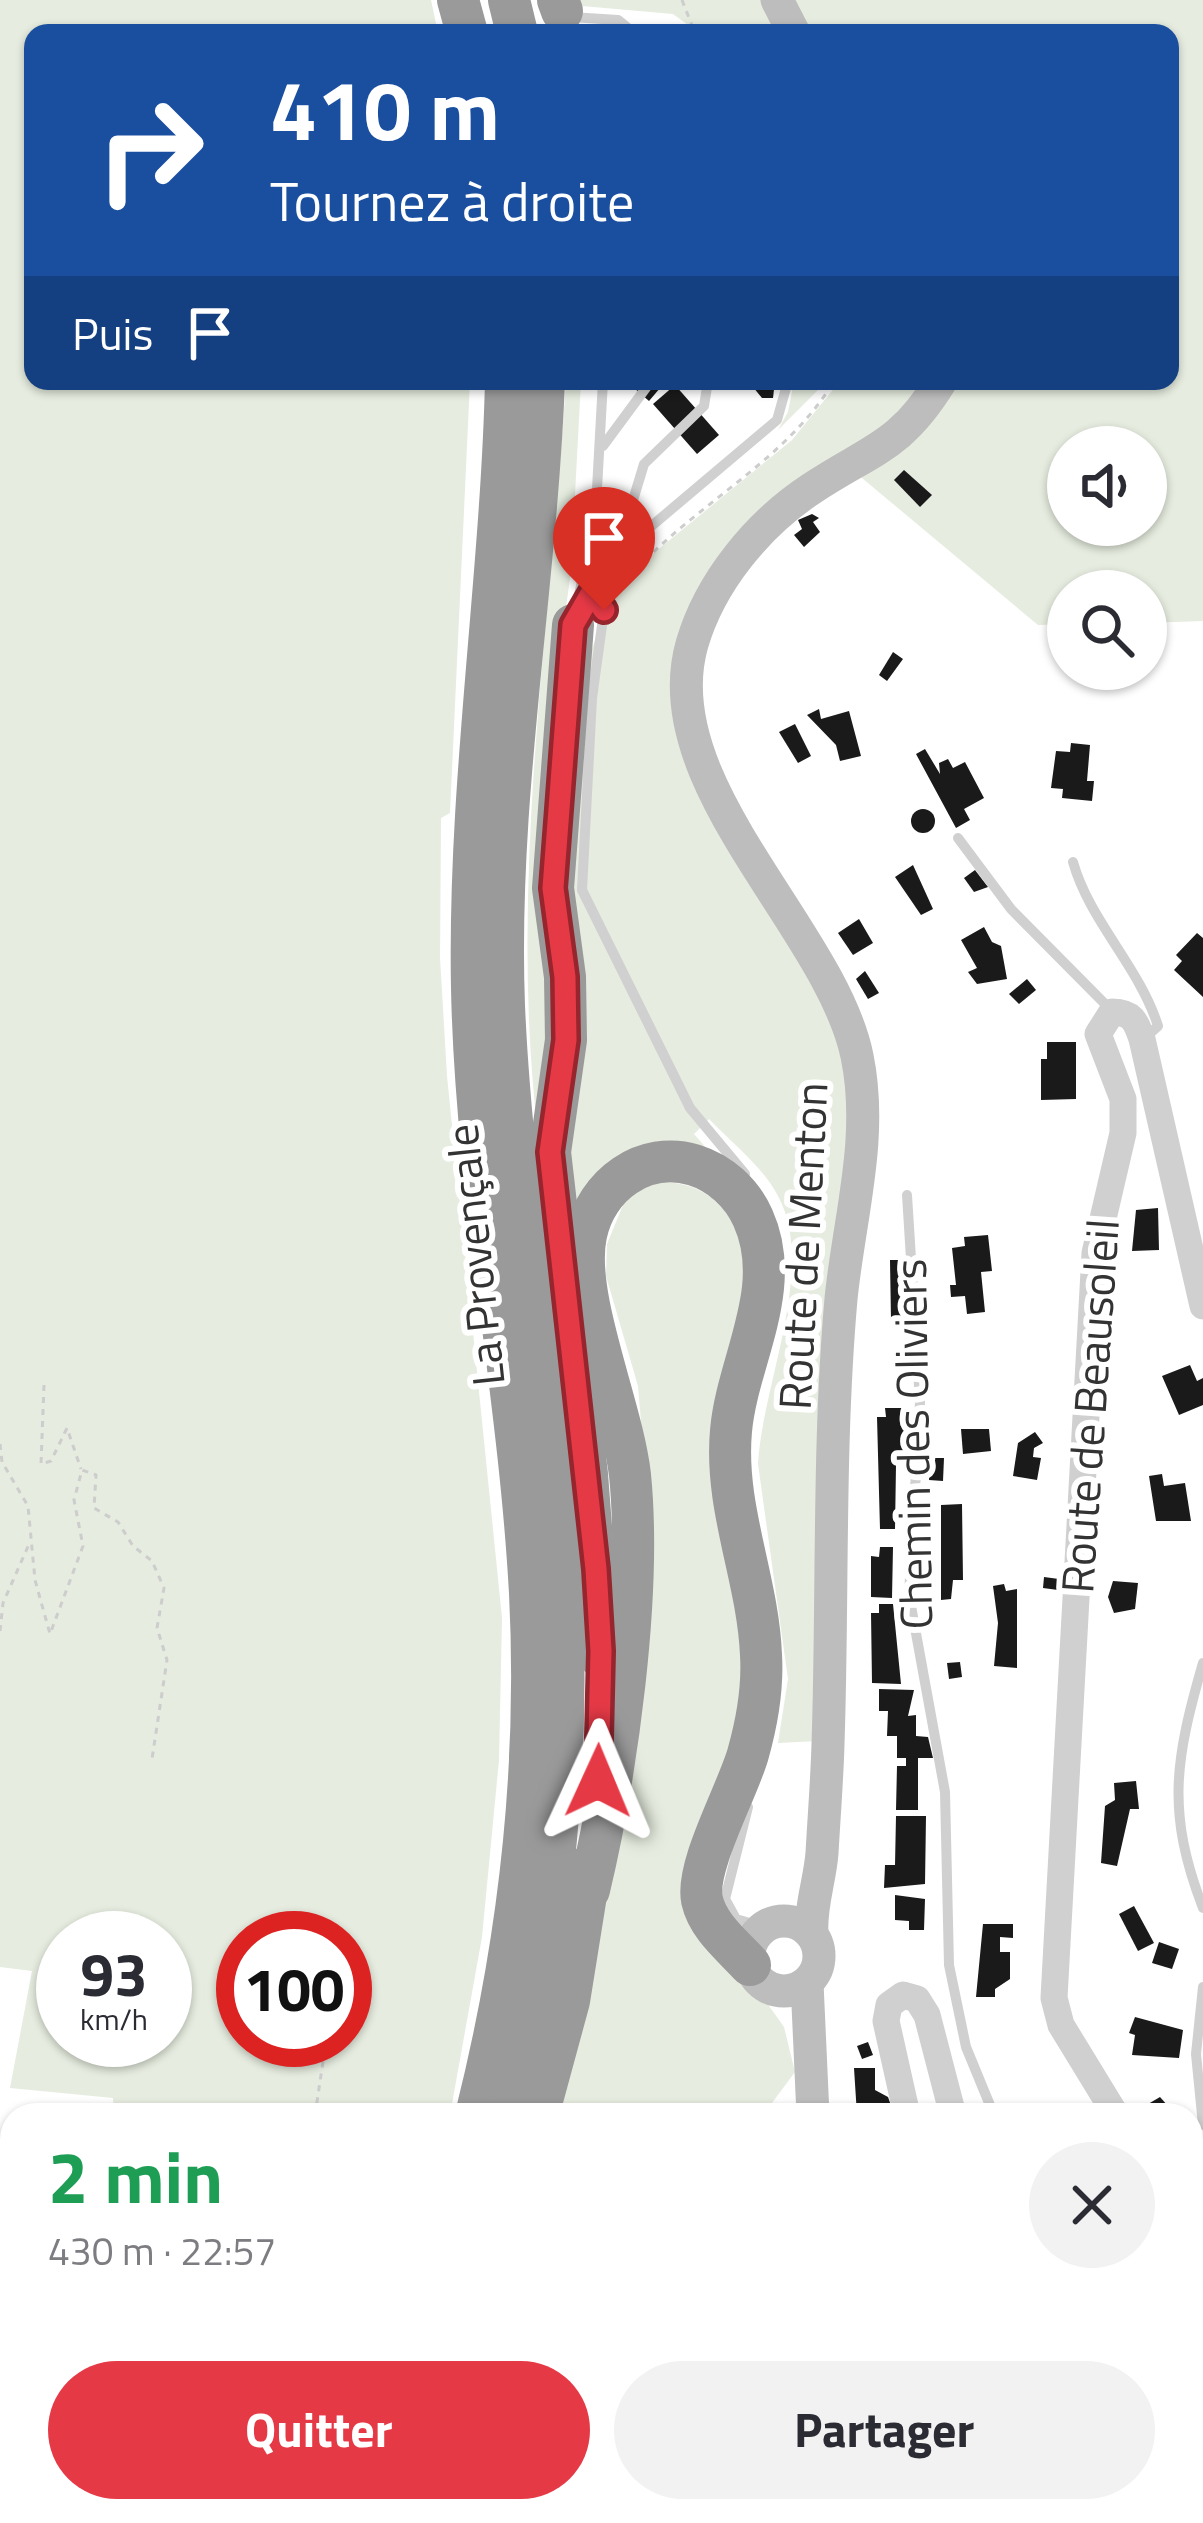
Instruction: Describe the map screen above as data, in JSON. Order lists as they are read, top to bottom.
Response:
{
  "streets": {
    "highway": ["La Provençale"],
    "main road": ["Route de Menton"],
    "street": ["Route de Beausoleil"],
    "lane": ["Chemin des Oliviers"]
  },
  "page": {
    "turn": ["410 m", "Tournez à droite"],
    "then": "Puis",
    "speed": "93 km/h",
    "limit": "100",
    "heading": ["2 min", "430 m · 22:57"],
    "buttons": ["Quitter", "Partager"]
  }
}
